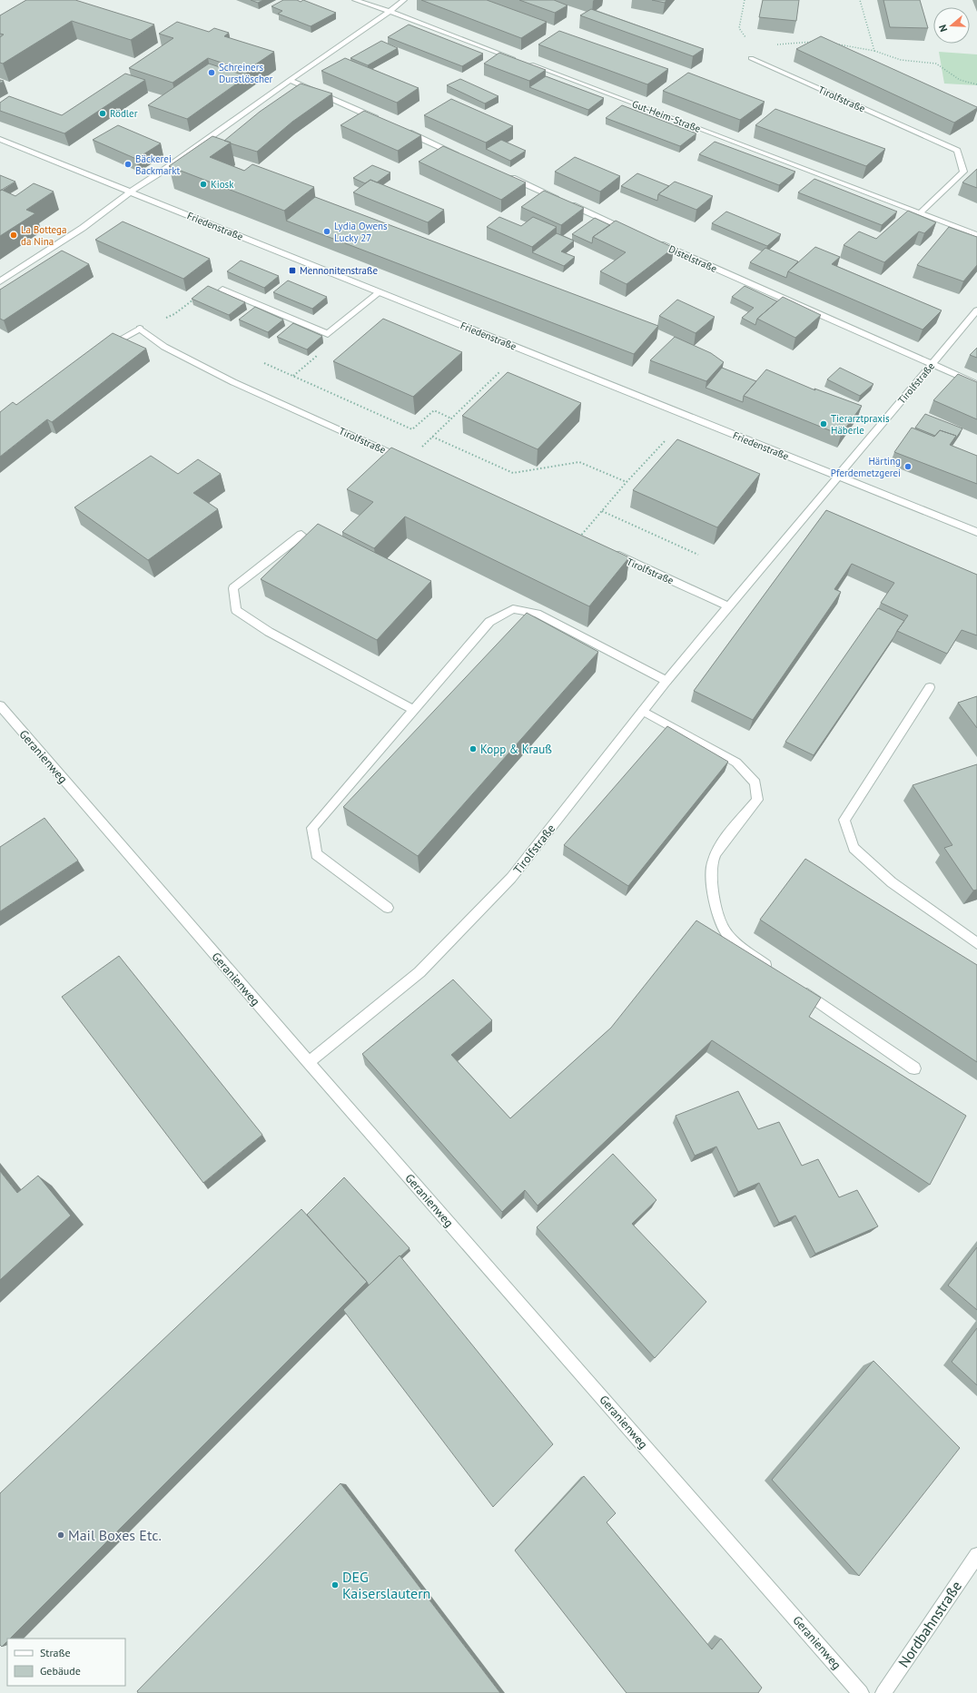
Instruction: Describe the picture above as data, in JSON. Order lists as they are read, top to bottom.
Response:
{
  "streets": {
    "street": [
      "Tirolfstraße",
      "Gut-Heim-Straße",
      "Friedenstraße",
      "Distelstraße",
      "Geranienweg",
      "Nordbahnstraße"
    ]
  },
  "crossings": [
    ["Tirolfstraße", "Gut-Heim-Straße"],
    ["Tirolfstraße", "Friedenstraße"],
    ["Tirolfstraße", "Distelstraße"],
    ["Tirolfstraße", "Geranienweg"]
  ],
  "places": {
    "other": [
      "Schreiners Durstlöscher",
      "Rödler",
      "Bäckerei Backmarkt",
      "Kiosk",
      "Lydia Owens Lucky 27",
      "La Bottega da Nina",
      "Tierarztpraxis Häberle",
      "Härting Pferdemetzgerei",
      "Kopp & Krauß",
      "Mail Boxes Etc.",
      "DEG Kaiserslautern"
    ],
    "transit": ["Mennonitenstraße"]
  },
  "legend": ["Straße", "Gebäude"],
  "north": "left"
}
